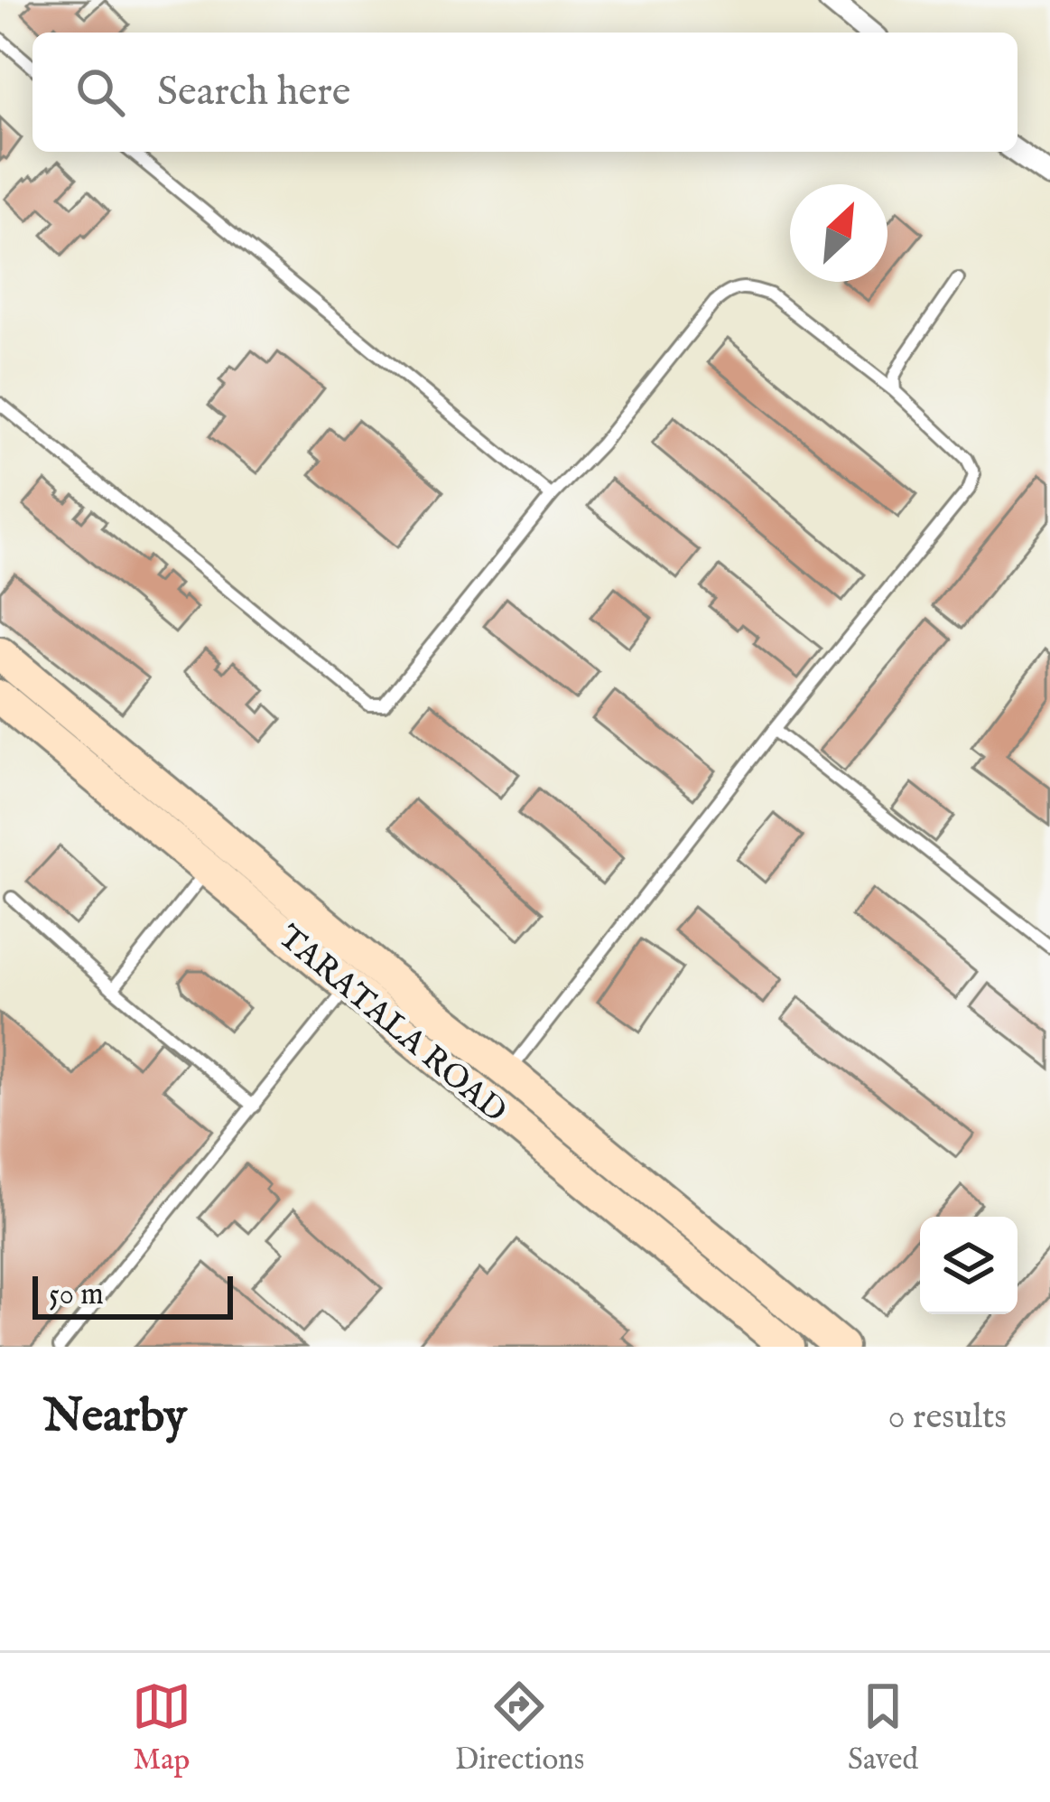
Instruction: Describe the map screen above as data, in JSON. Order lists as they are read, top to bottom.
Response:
{
  "streets": {
    "main road": ["TARATALA ROAD"]
  },
  "scale_bar": "50 m",
  "north": "top right",
  "page": {
    "search": "Search here",
    "scale": "50 m",
    "heading": ["Nearby", "0 results"],
    "nav": ["Map", "Directions", "Saved"]
  }
}
